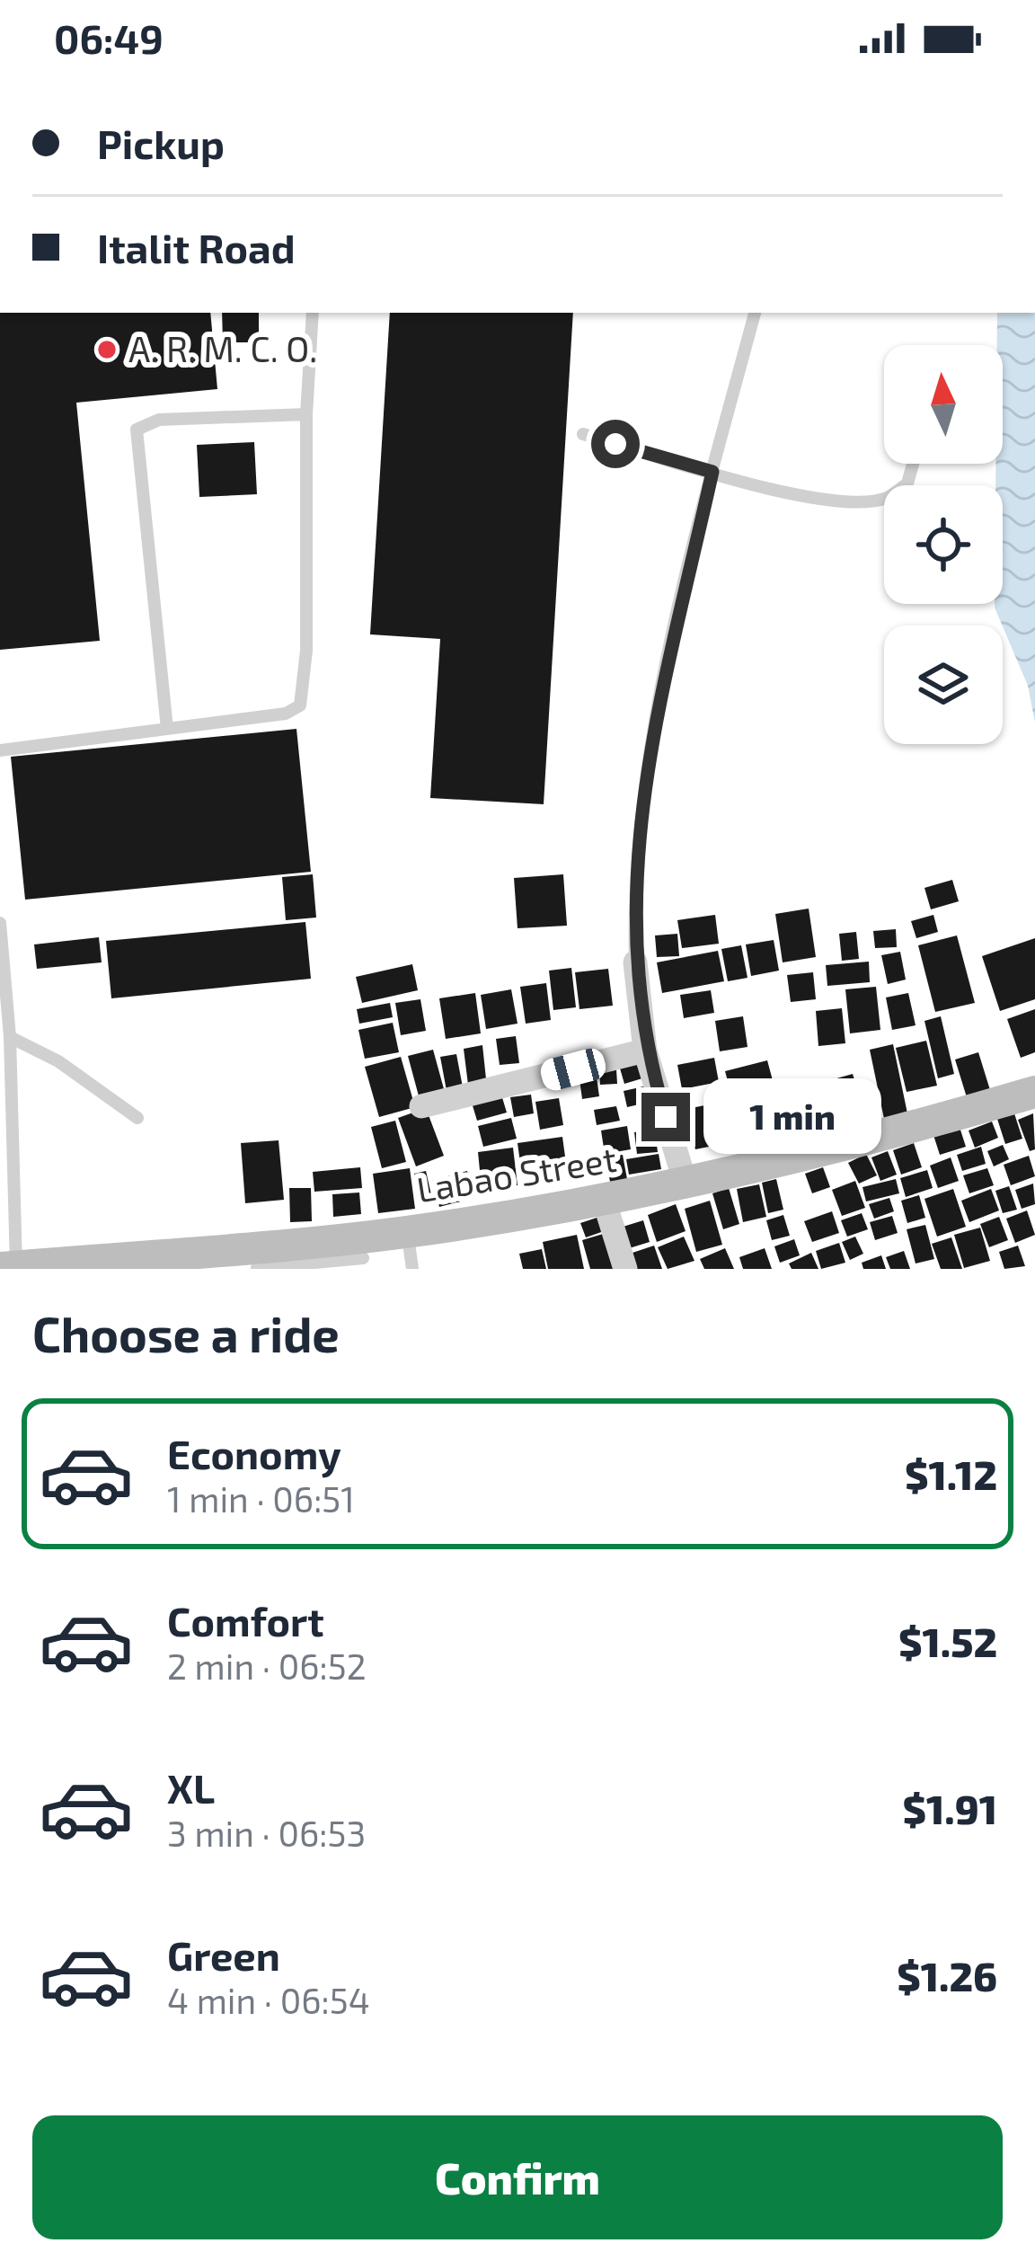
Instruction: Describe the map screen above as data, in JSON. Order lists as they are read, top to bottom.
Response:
{
  "streets": {
    "main road": ["Labao Street"]
  },
  "places": ["A. R. M. C. O."],
  "north": "top",
  "page": {
    "status": "06:49",
    "banner": ["Pickup", "Italit Road"],
    "bubble": "1 min",
    "heading": "Choose a ride",
    "list": [
      {
        "name": "Economy",
        "note": "1 min · 06:51",
        "value": "$1.12"
      },
      {
        "name": "Comfort",
        "note": "2 min · 06:52",
        "value": "$1.52"
      },
      {
        "name": "XL",
        "note": "3 min · 06:53",
        "value": "$1.91"
      },
      {
        "name": "Green",
        "note": "4 min · 06:54",
        "value": "$1.26"
      }
    ],
    "buttons": "Confirm"
  }
}
